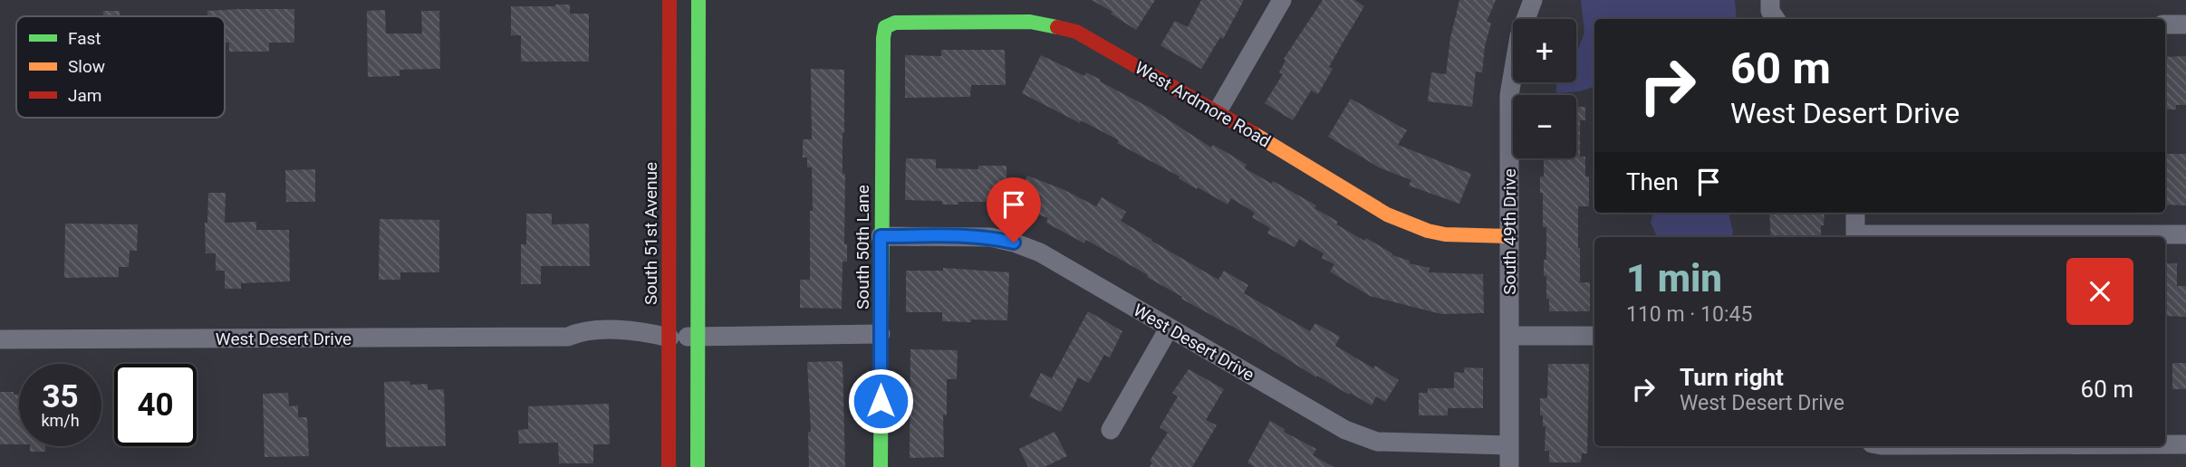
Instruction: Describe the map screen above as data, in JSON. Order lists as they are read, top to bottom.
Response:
{
  "streets": {
    "street": [
      "West Ardmore Road",
      "South 49th Drive",
      "South 51st Avenue",
      "South 50th Lane",
      "West Desert Drive"
    ]
  },
  "crossings": [
    ["West Ardmore Road", "South 49th Drive"],
    ["West Ardmore Road", "South 50th Lane"],
    ["South 49th Drive", "West Desert Drive"],
    ["South 51st Avenue", "West Desert Drive"],
    ["South 50th Lane", "West Desert Drive"]
  ],
  "legend": ["Fast", "Slow", "Jam"],
  "page": {
    "map_buttons": ["+", "−"],
    "turn": ["60 m", "West Desert Drive"],
    "then": "Then",
    "heading": ["1 min", "110 m · 10:45"],
    "list": [
      {
        "name": "Turn right",
        "note": "West Desert Drive",
        "value": "60 m"
      }
    ],
    "speed": "35 km/h",
    "limit": "40"
  }
}
